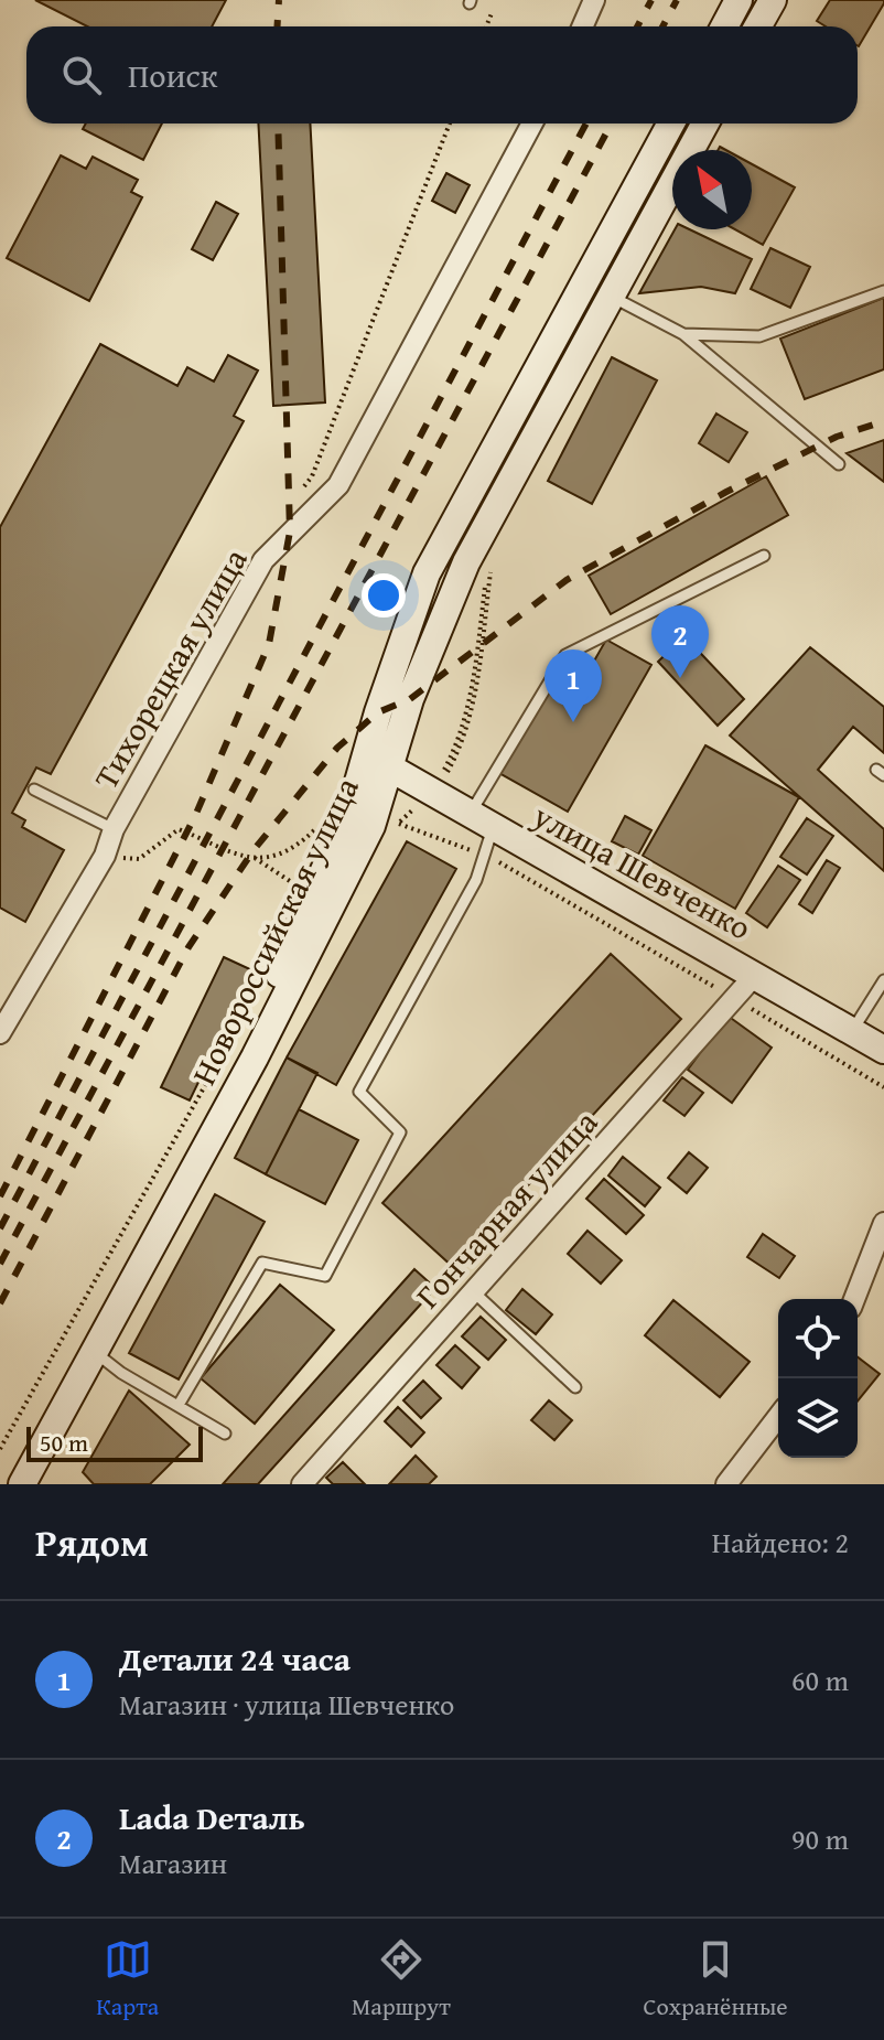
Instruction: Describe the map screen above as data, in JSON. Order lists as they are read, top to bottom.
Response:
{
  "streets": {
    "main road": ["улица Шевченко", "Новороссийская улица"],
    "street": ["Тихорецкая улица", "Гончарная улица"]
  },
  "crossings": [
    ["улица Шевченко", "Новороссийская улица"],
    ["улица Шевченко", "Гончарная улица"]
  ],
  "scale_bar": "50 m",
  "north": "top left",
  "page": {
    "search": "Поиск",
    "pins": ["2", "1"],
    "scale": "50 m",
    "heading": ["Рядом", "Найдено: 2"],
    "list": [
      {
        "mark": "1",
        "name": "Детали 24 часа",
        "note": "Магазин · улица Шевченко",
        "value": "60 m"
      },
      {
        "mark": "2",
        "name": "Lada Dеталь",
        "note": "Магазин",
        "value": "90 m"
      }
    ],
    "nav": ["Карта", "Маршрут", "Сохранённые"]
  }
}
